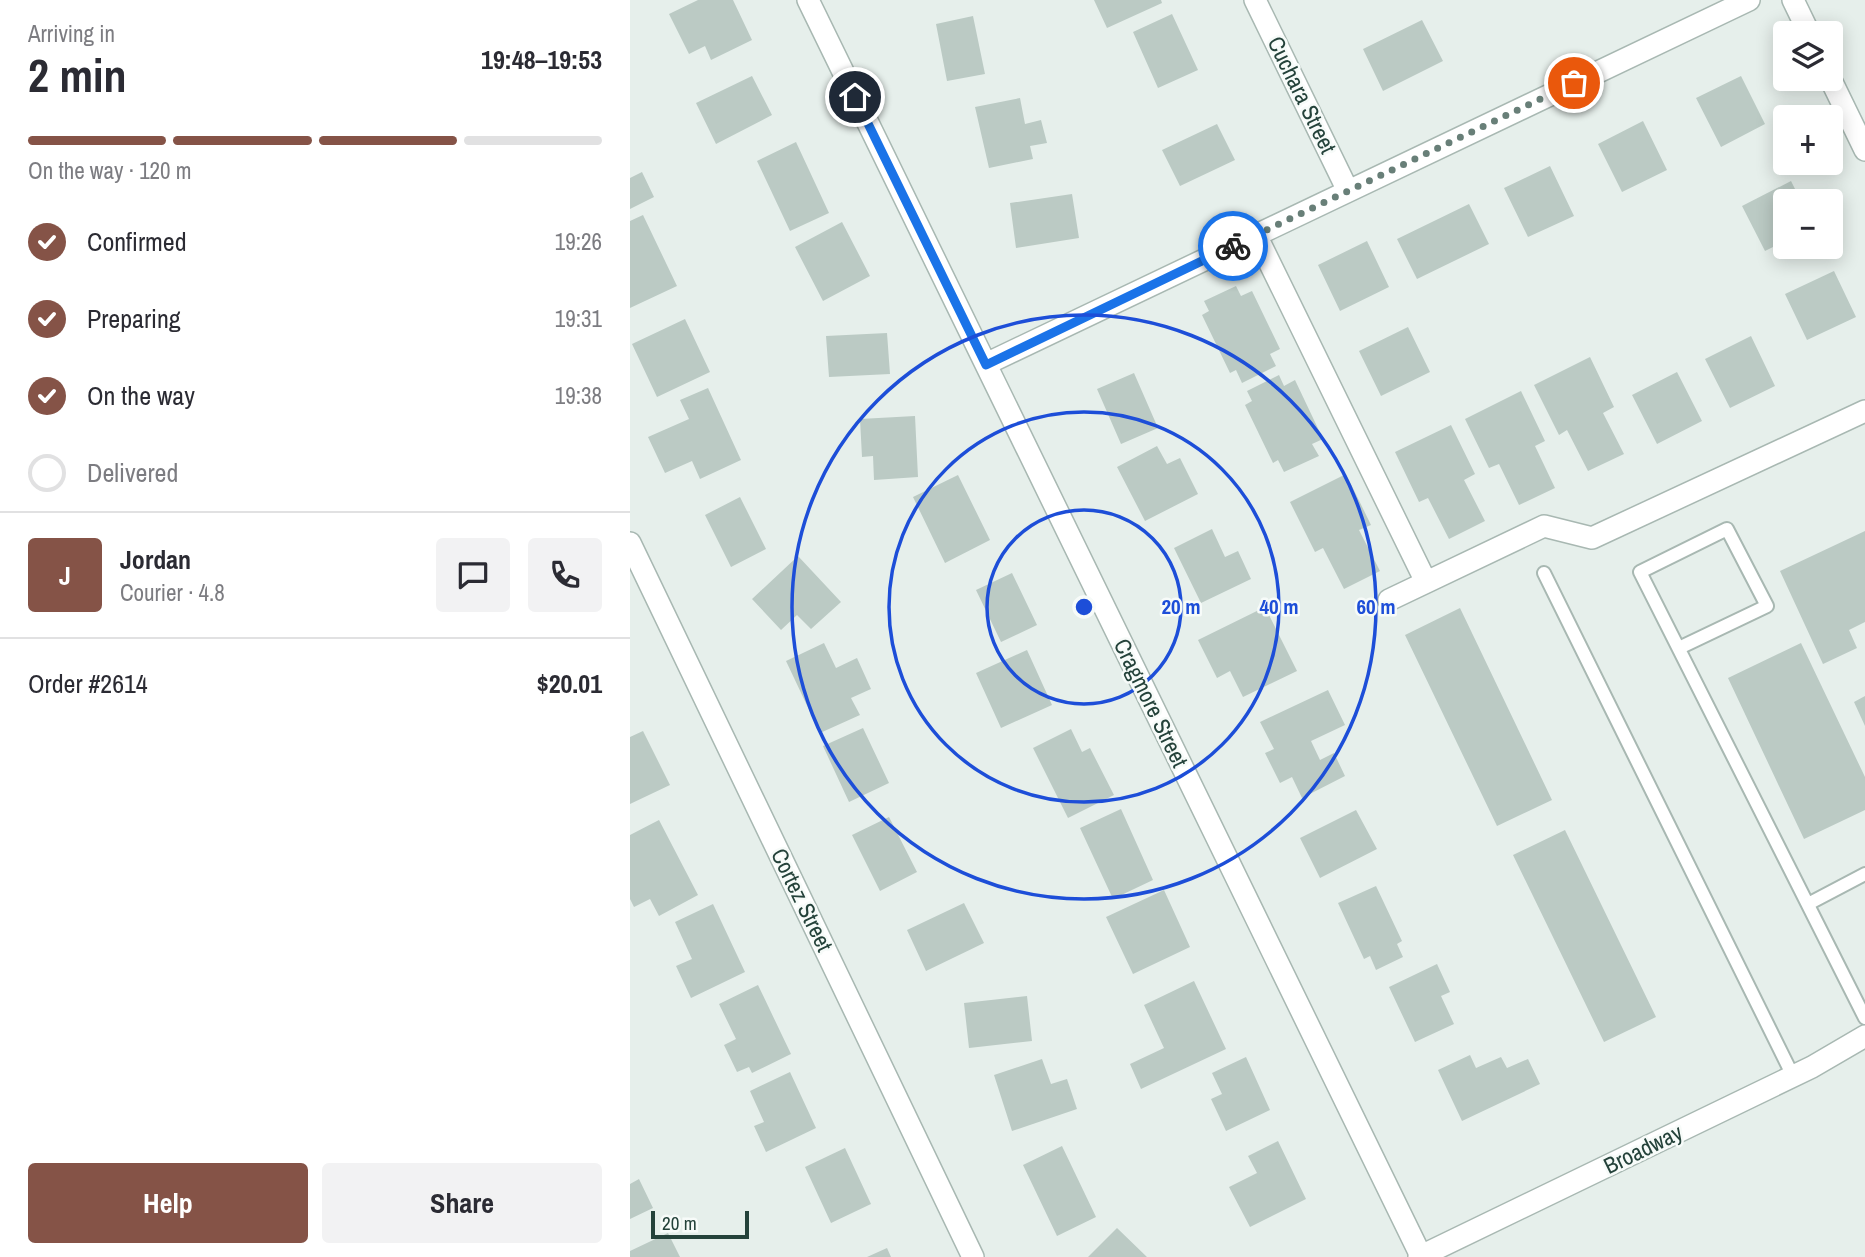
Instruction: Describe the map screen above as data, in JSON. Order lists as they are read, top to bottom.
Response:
{
  "streets": {
    "street": [
      "Cuchara Street",
      "Cragmore Street",
      "Cortez Street",
      "Broadway"
    ]
  },
  "crossings": [
    ["Cragmore Street", "Broadway"]
  ],
  "scale_bar": "20 m",
  "page": {
    "heading": ["2 min", "Arriving in", "19:48–19:53"],
    "panel": [
      "Jordan",
      "Courier · 4.8",
      "Order #2614",
      "$20.01"
    ],
    "map_buttons": ["+", "−"],
    "bar": "On the way · 120 m",
    "list": [
      ["Confirmed", "19:26"],
      ["Preparing", "19:31"],
      ["On the way", "19:38"],
      "Delivered"
    ],
    "round": "J",
    "buttons": ["Help", "Share"],
    "scale": "20 m"
  },
  "rings": ["20 m", "40 m", "60 m"]
}
